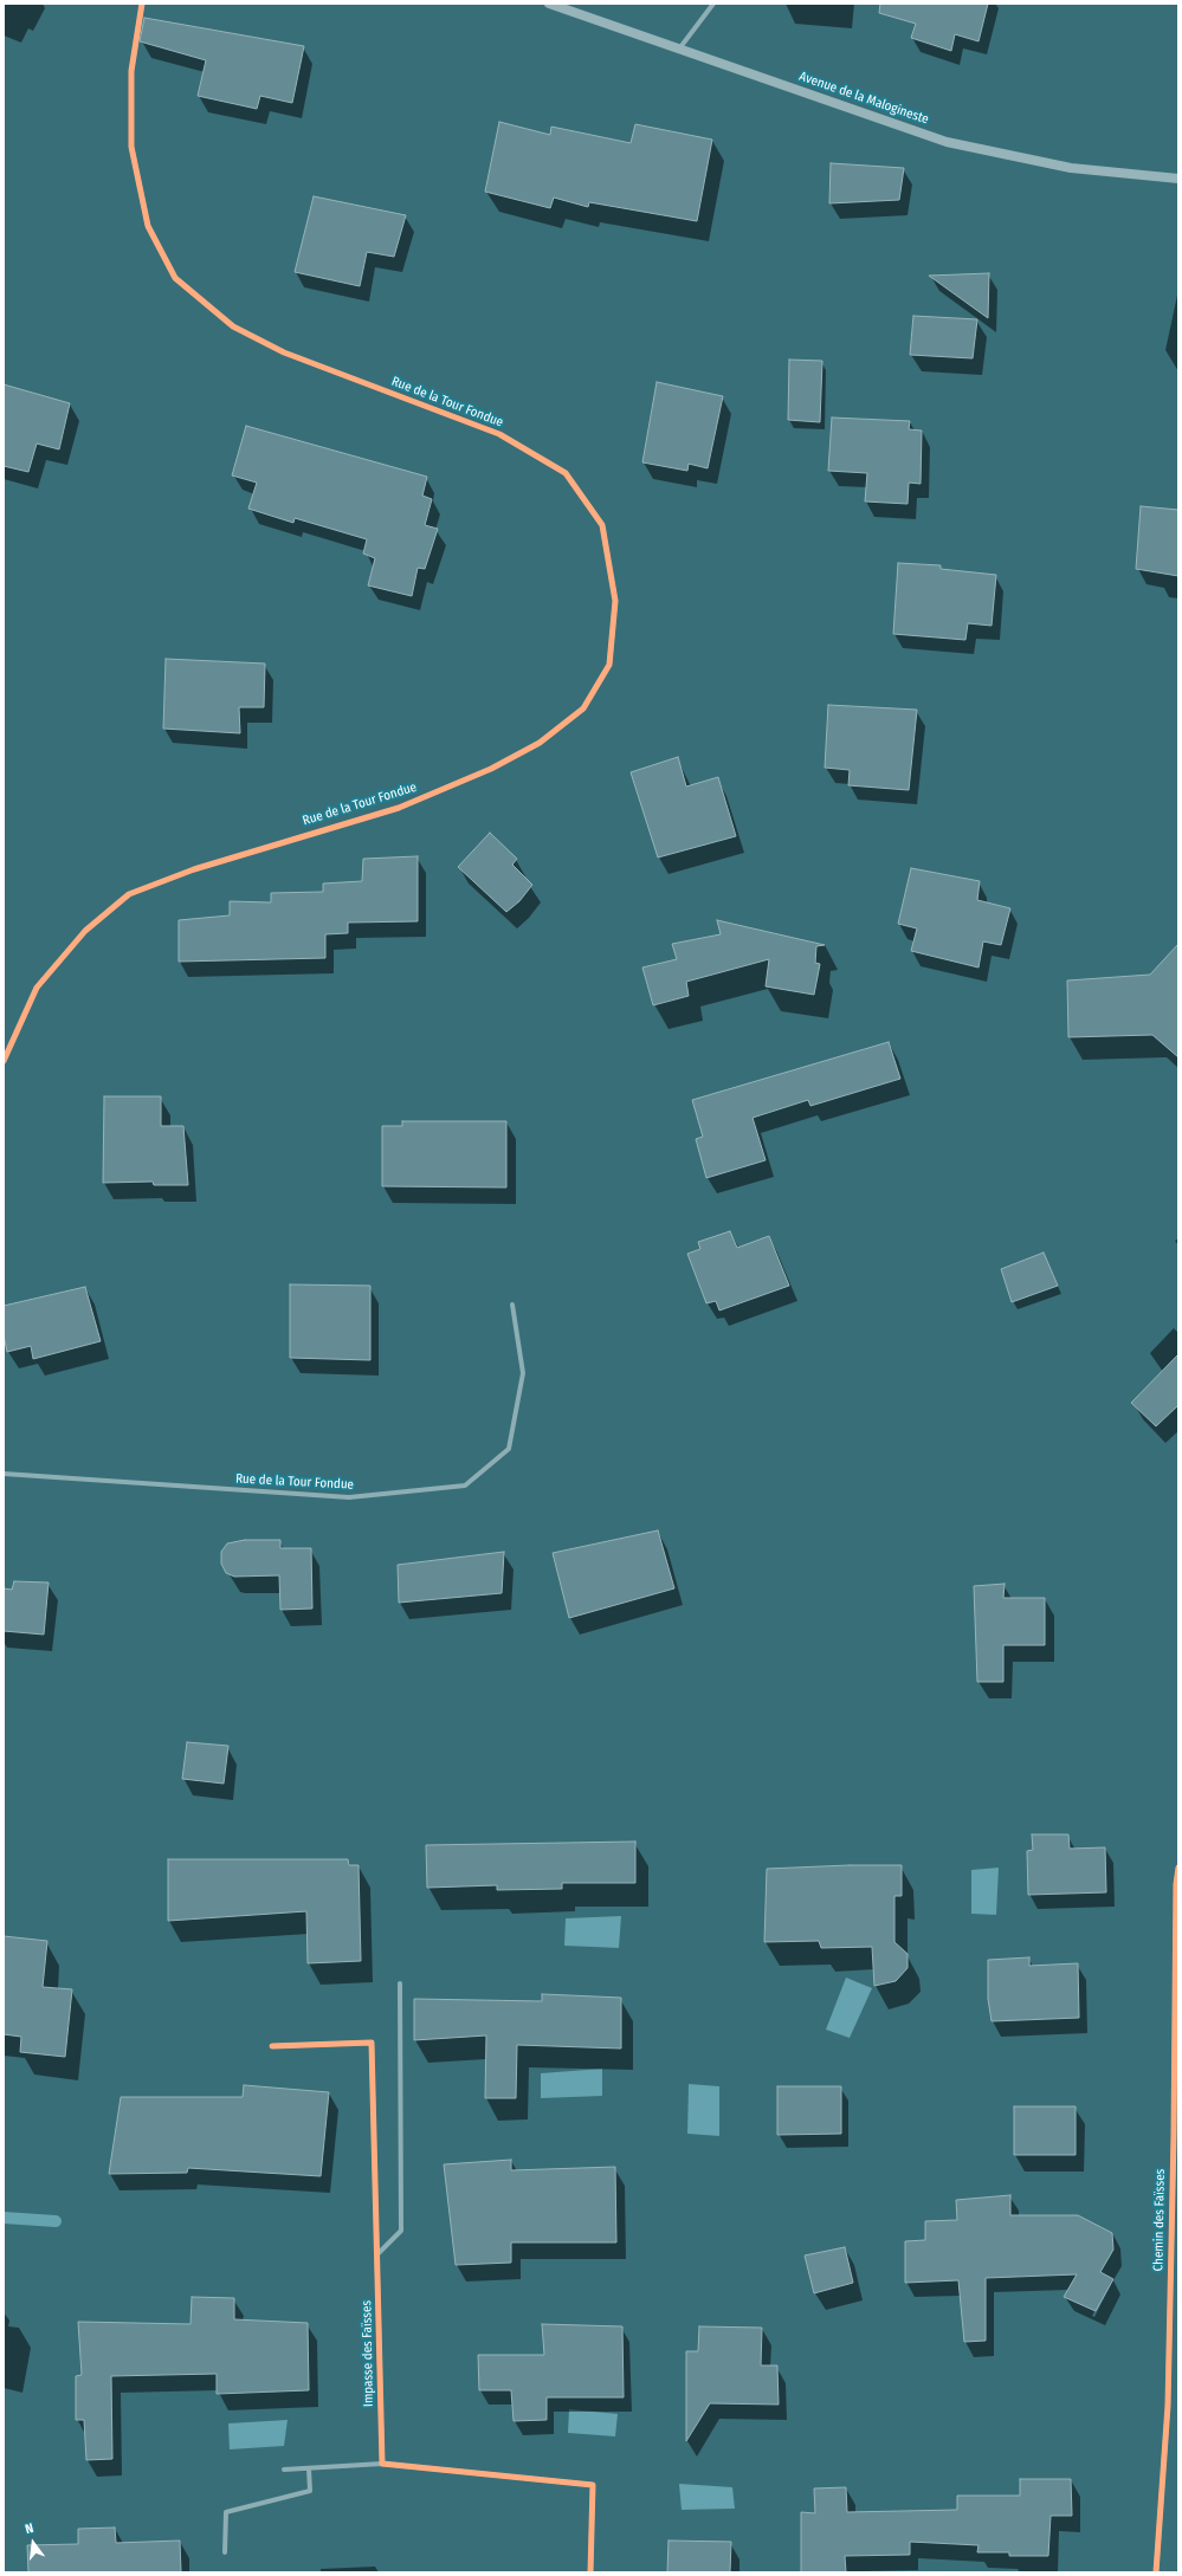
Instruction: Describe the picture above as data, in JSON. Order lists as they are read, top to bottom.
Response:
{
  "streets": {
    "street": [
      "Avenue de la Malogineste",
      "Rue de la Tour Fondue",
      "Chemin des Faïsses",
      "Impasse des Faïsses"
    ]
  },
  "north": "top"
}
